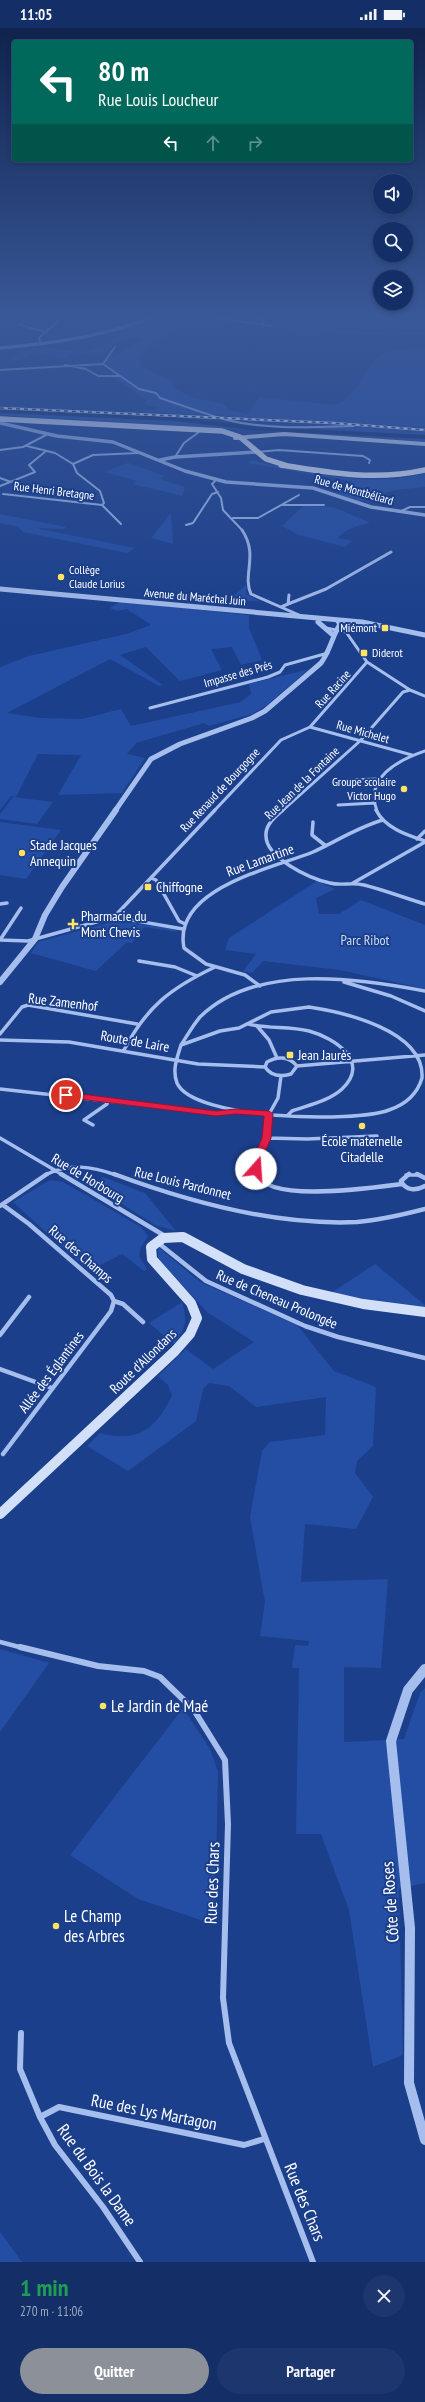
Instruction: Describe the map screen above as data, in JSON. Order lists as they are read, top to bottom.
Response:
{
  "streets": {
    "main road": ["Route d'Allondans"],
    "street": [
      "Rue de Montbéliard",
      "Rue Henri Bretagne",
      "Avenue du Maréchal Juin",
      "Impasse des Prés",
      "Rue Racine",
      "Rue Michelet",
      "Rue Jean de la Fontaine",
      "Rue Renaud de Bourgogne",
      "Rue Lamartine",
      "Rue Zamenhof",
      "Route de Laire",
      "Rue de Horbourg",
      "Rue Louis Pardonnet",
      "Rue des Champs",
      "Rue de Cheneau Prolongée",
      "Allée des Églantines",
      "Rue des Chars",
      "Côte de Roses",
      "Rue des Lys Martagon",
      "Rue du Bois la Dame"
    ]
  },
  "crossings": [
    ["Rue Racine", "Rue Michelet"],
    ["Rue Racine", "Rue Renaud de Bourgogne"],
    ["Rue Michelet", "Rue Jean de la Fontaine"],
    ["Rue Michelet", "Rue Renaud de Bourgogne"],
    ["Rue Jean de la Fontaine", "Rue Lamartine"],
    ["Rue de Horbourg", "Rue Louis Pardonnet"],
    ["Rue Louis Pardonnet", "Rue des Champs"],
    ["Rue des Champs", "Allée des Églantines"],
    ["Rue de Cheneau Prolongée", "Route d'Allondans"],
    ["Rue des Chars", "Rue des Lys Martagon"],
    ["Rue des Lys Martagon", "Rue du Bois la Dame"]
  ],
  "parks": ["Parc Ribot"],
  "places": {
    "other": [
      "Collège Claude Lorius",
      "Groupe scolaire Victor Hugo",
      "Stade Jacques Annequin",
      "École maternelle Citadelle",
      "Le Jardin de Maé",
      "Le Champ des Arbres"
    ],
    "transit": [
      "Miémont",
      "Diderot",
      "Chiffogne",
      "Jean Jaurès"
    ],
    "health": ["Pharmacie du Mont Chevis"]
  },
  "page": {
    "status": "11:05",
    "turn": ["80 m", "Rue Louis Loucheur"],
    "heading": ["1 min", "270 m · 11:06"],
    "buttons": ["Quitter", "Partager"]
  }
}
